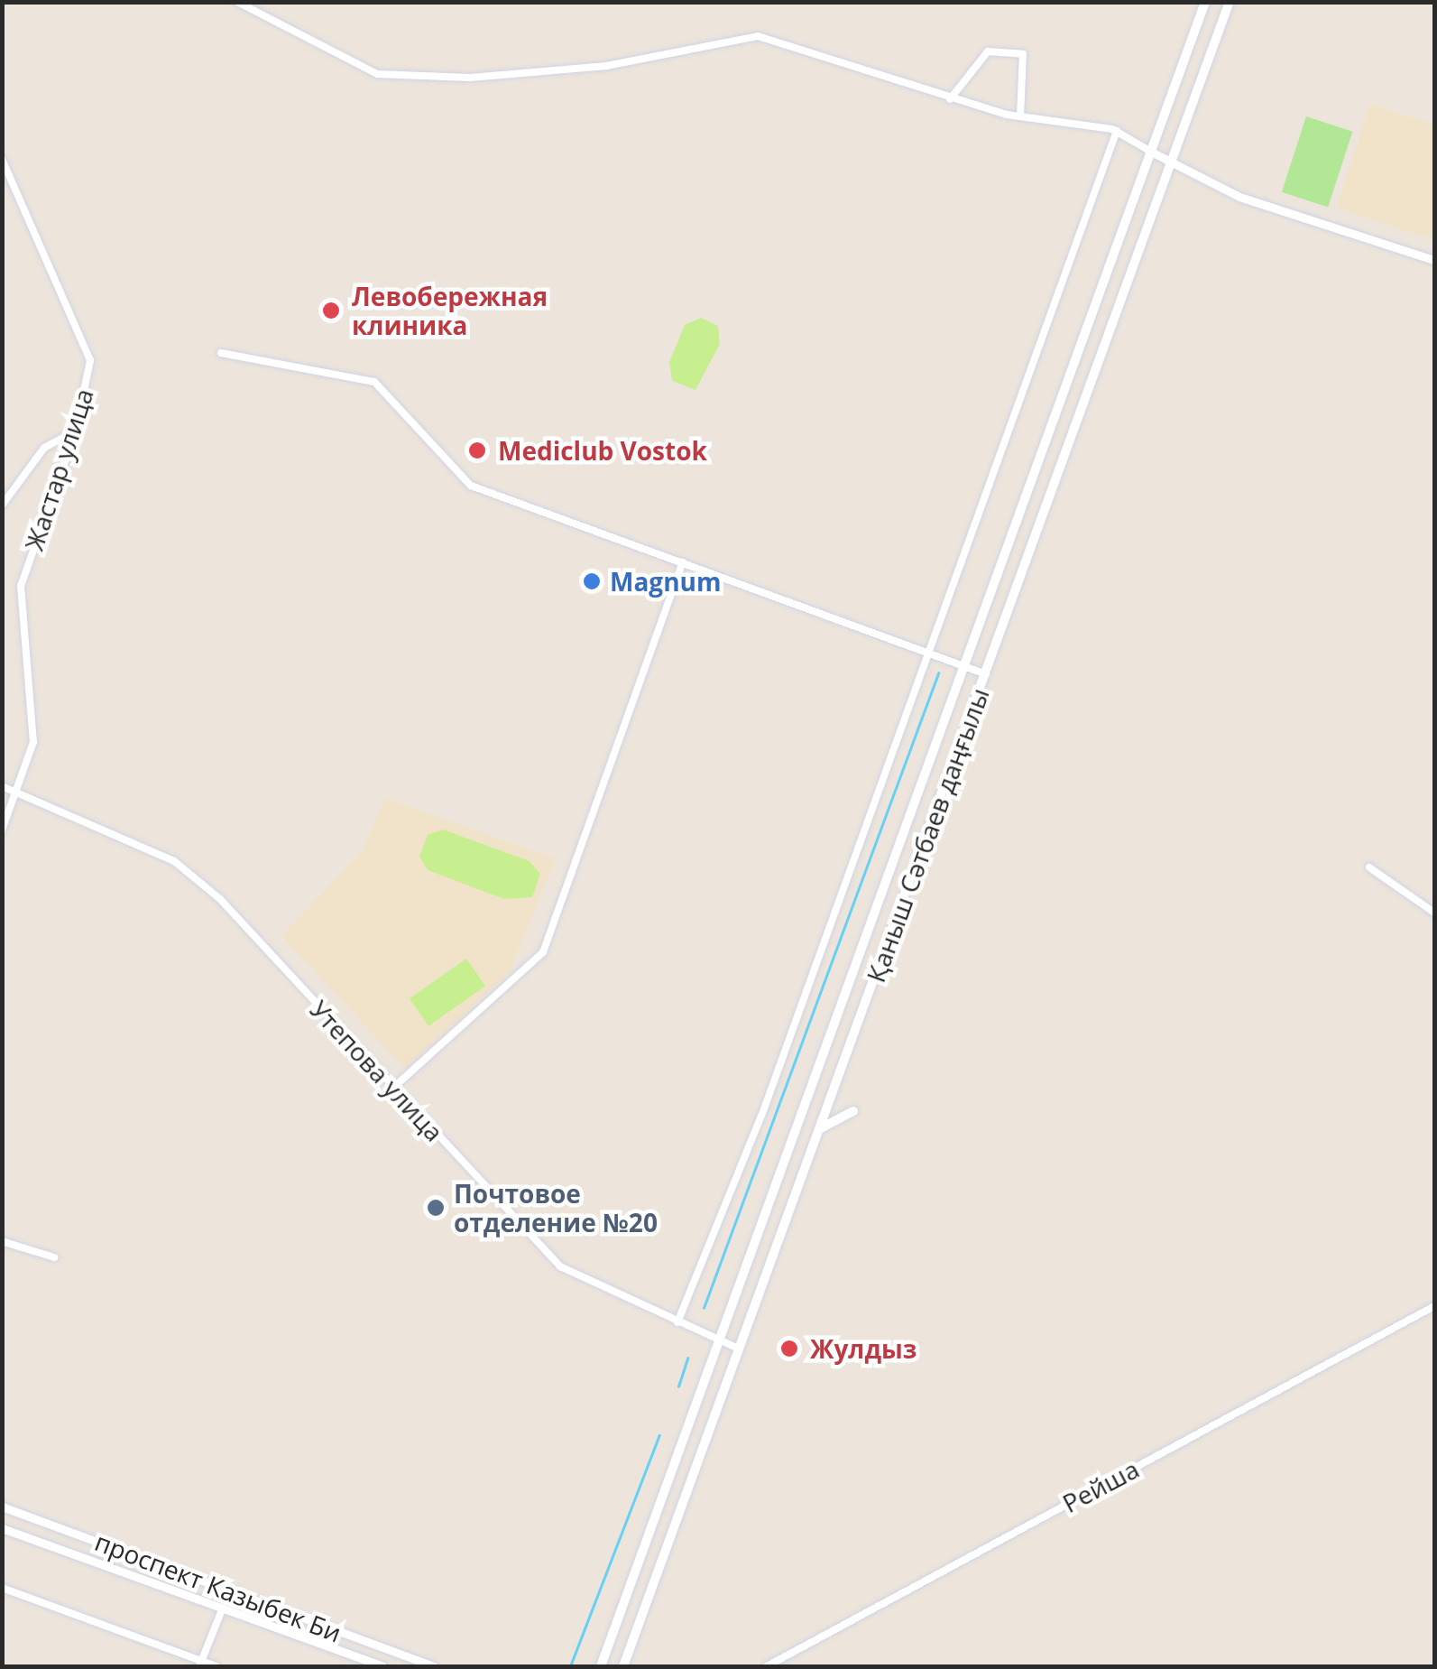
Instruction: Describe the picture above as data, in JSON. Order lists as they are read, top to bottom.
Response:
{
  "streets": {
    "main road": ["Қаныш Сәтбаев даңғылы"],
    "street": [
      "Жастар улица",
      "Утепова улица",
      "Рейша",
      "проспект Казыбек Би"
    ]
  },
  "crossings": [
    ["Жастар улица", "Утепова улица"],
    ["Қаныш Сәтбаев даңғылы", "Утепова улица"]
  ],
  "places": [
    "Левобережная клиника",
    "Mediclub Vostok",
    "Magnum",
    "Почтовое отделение №20",
    "Жулдыз"
  ]
}
